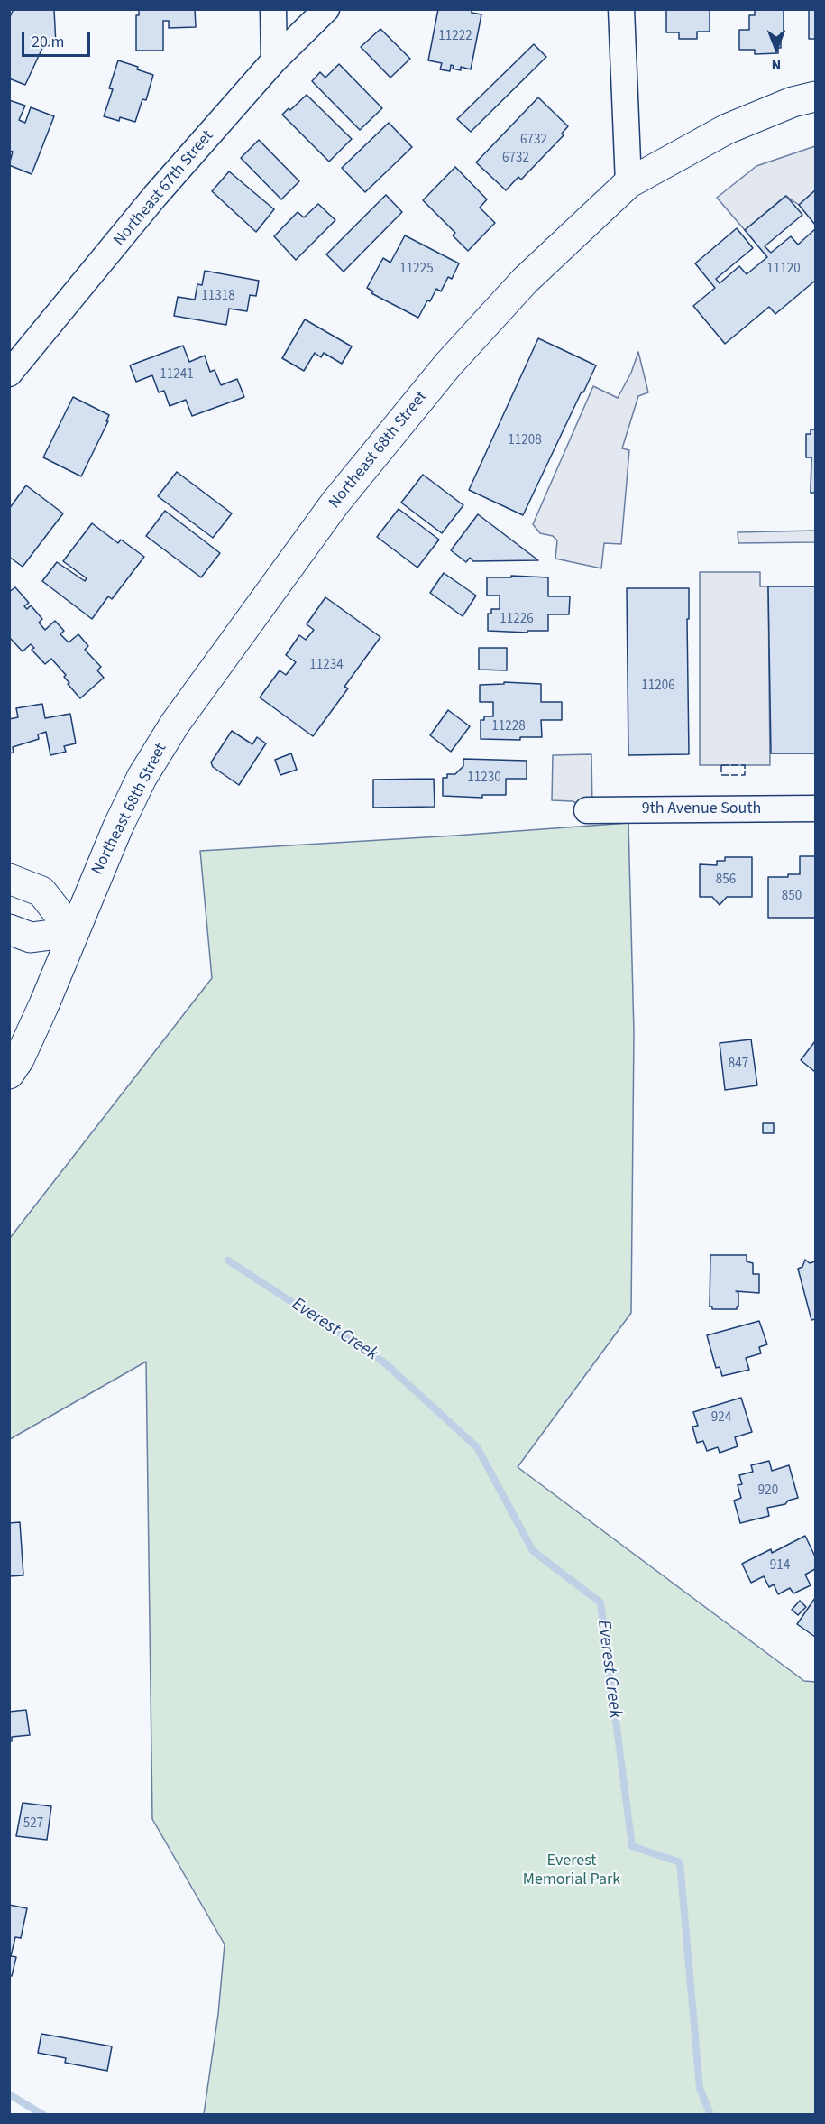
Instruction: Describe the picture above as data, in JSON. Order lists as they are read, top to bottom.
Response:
{
  "streets": {
    "main road": ["Northeast 68th Street"],
    "street": ["Northeast 67th Street", "9th Avenue South"]
  },
  "water": ["Everest Creek"],
  "parks": ["Everest Memorial Park"],
  "house_numbers": [
    "11222",
    "6732",
    "6732",
    "11225",
    "11120",
    "11318",
    "11241",
    "11208",
    "11226",
    "11234",
    "11206",
    "11228",
    "11230",
    "856",
    "850",
    "847",
    "924",
    "920",
    "914",
    "527"
  ],
  "scale_bar": "20 m",
  "north": "bottom"
}
